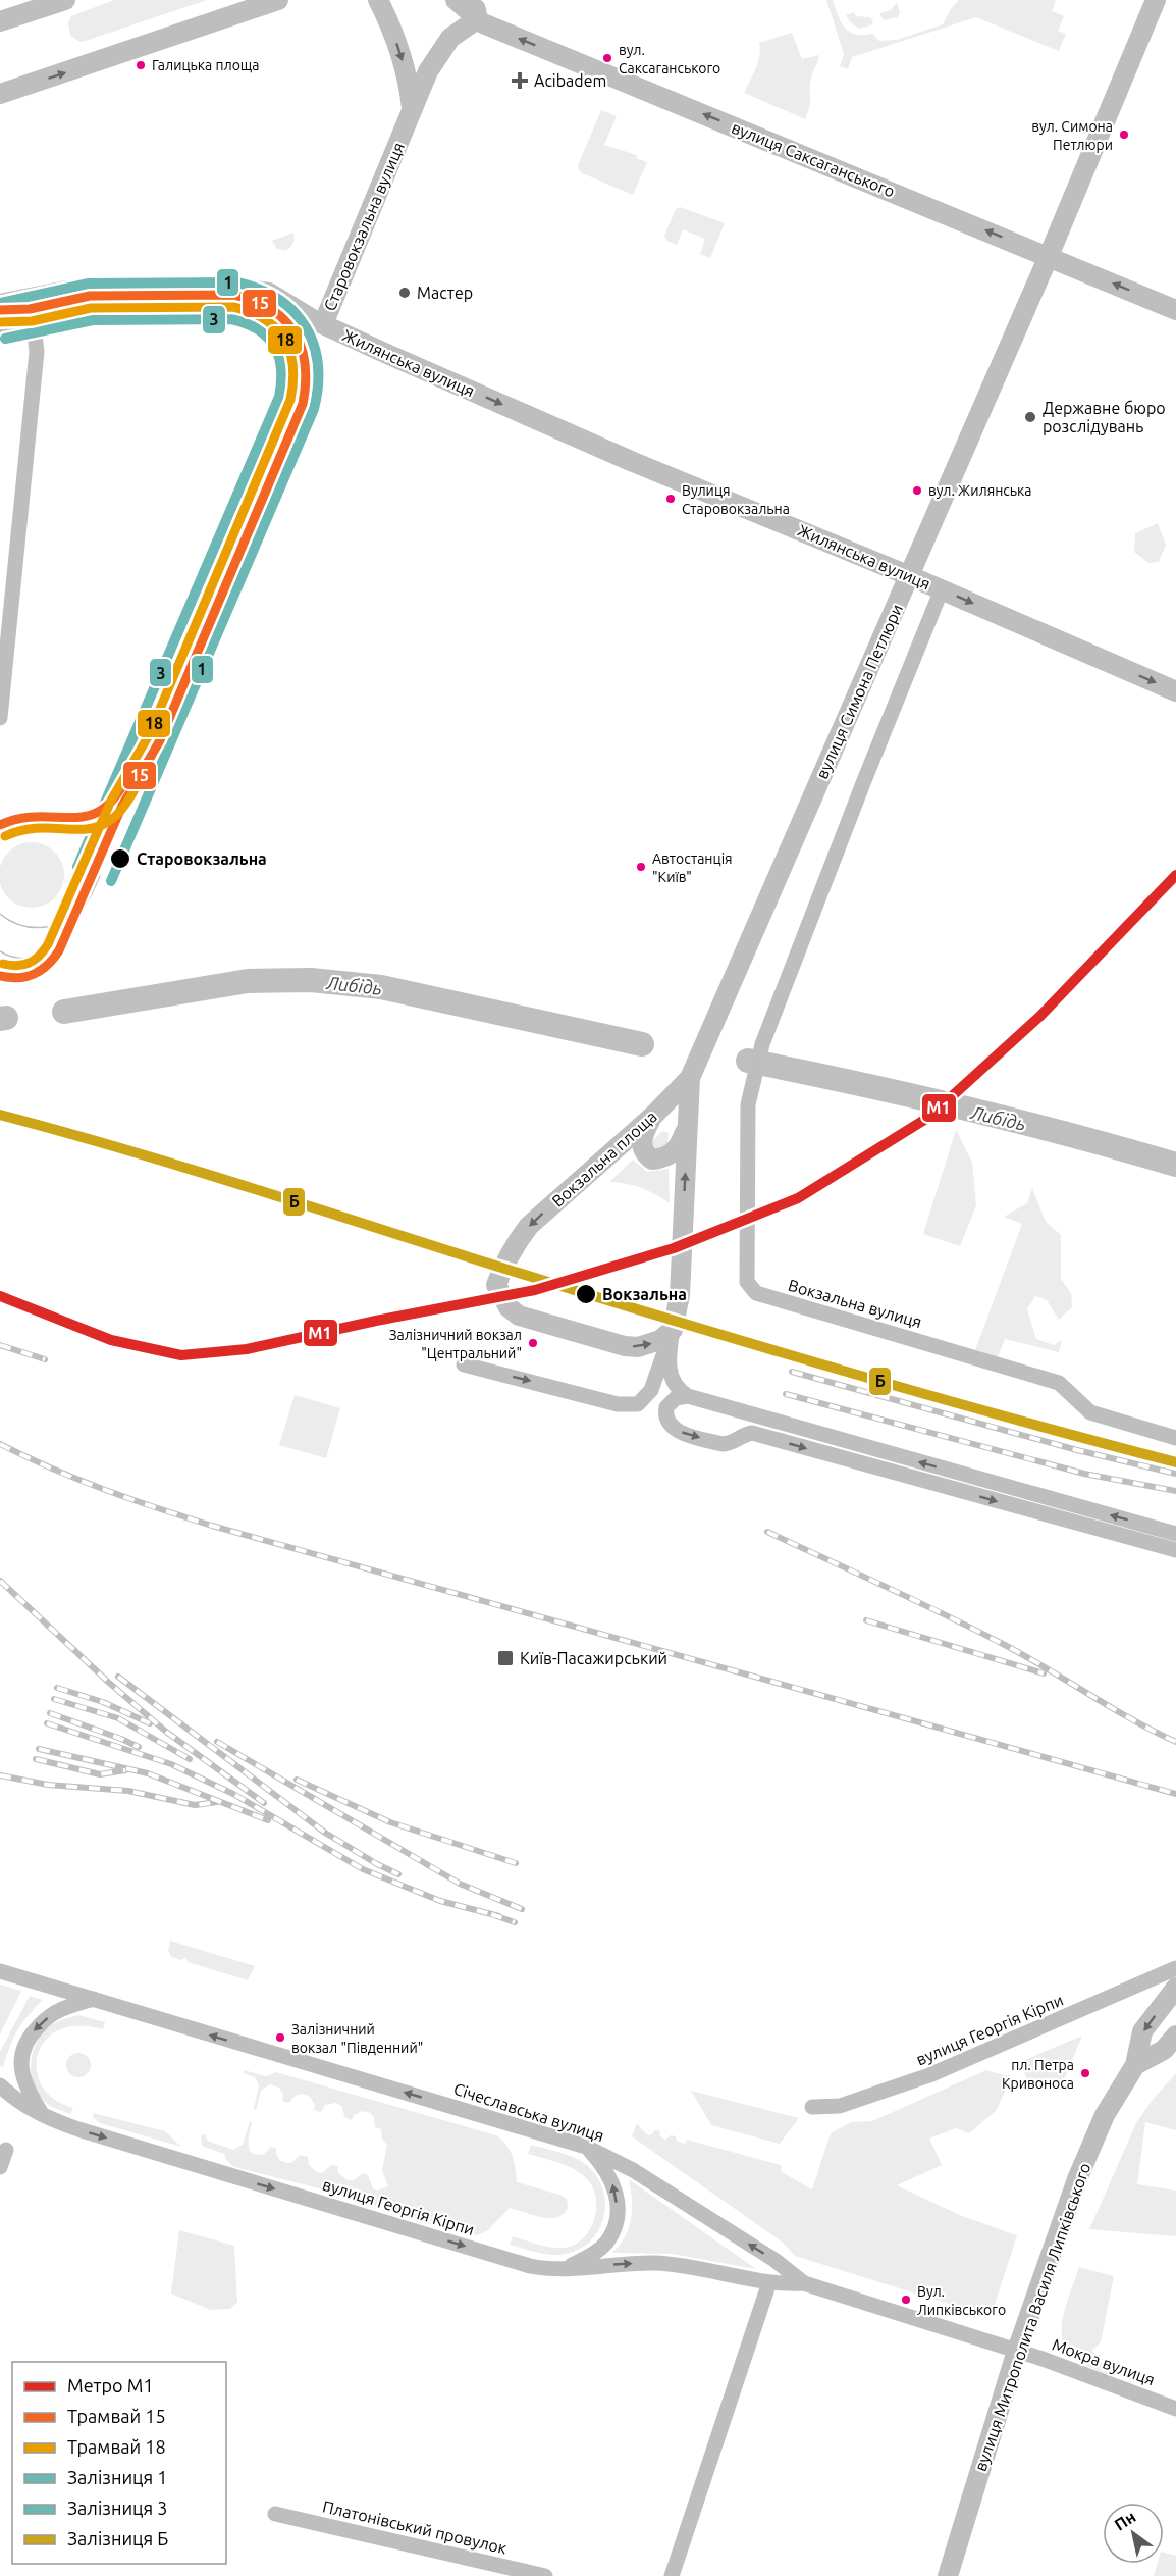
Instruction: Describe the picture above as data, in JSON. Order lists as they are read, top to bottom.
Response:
{
  "streets": {
    "main road": [
      "вулиця Саксаганського",
      "Старовокзальна вулиця",
      "Жилянська вулиця",
      "вулиця Симона Петлюри",
      "Вокзальна площа",
      "вулиця Митрополита Василя Липківського"
    ],
    "street": [
      "Вокзальна вулиця",
      "вулиця Георгія Кірпи",
      "Січеславська вулиця",
      "Мокра вулиця",
      "Платонівський провулок"
    ]
  },
  "crossings": [
    ["вулиця Саксаганського", "Старовокзальна вулиця"],
    ["вулиця Саксаганського", "вулиця Симона Петлюри"],
    ["Старовокзальна вулиця", "Жилянська вулиця"],
    ["Жилянська вулиця", "вулиця Симона Петлюри"],
    ["вулиця Симона Петлюри", "Вокзальна площа"],
    ["вулиця Симона Петлюри", "Вокзальна вулиця"],
    ["вулиця Георгія Кірпи", "Січеславська вулиця"],
    ["Січеславська вулиця", "вулиця Митрополита Василя Липківського"],
    ["Січеславська вулиця", "Мокра вулиця"],
    ["вулиця Митрополита Василя Липківського", "Мокра вулиця"]
  ],
  "one_way": [
    "вулиця Саксаганського",
    "Жилянська вулиця",
    "вулиця Георгія Кірпи",
    "Січеславська вулиця"
  ],
  "water": ["Либідь"],
  "places": {
    "other": [
      "вул. Саксаганського",
      "Галицька площа",
      "вул. Симона Петлюри",
      "Мастер",
      "Державне бюро розслідувань",
      "вул. Жилянська",
      "Вулиця Старовокзальна",
      "Старовокзальна",
      "Автостанція \"Київ\"",
      "Вокзальна",
      "Залізничний вокзал \"Центральний\"",
      "Залізничний вокзал \"Південний\"",
      "пл. Петра Кривоноса",
      "Вул. Липківського"
    ],
    "health": ["Acibadem"],
    "transit": ["Київ-Пасажирський"]
  },
  "lines": [
    "rail line 1",
    "tram line 15",
    "tram line 18",
    "rail line 3",
    "metro line M1",
    "rail line Б"
  ],
  "legend": [
    "Метро M1",
    "Трамвай 15",
    "Трамвай 18",
    "Залізниця 1",
    "Залізниця 3",
    "Залізниця Б"
  ],
  "north": "top left"
}
